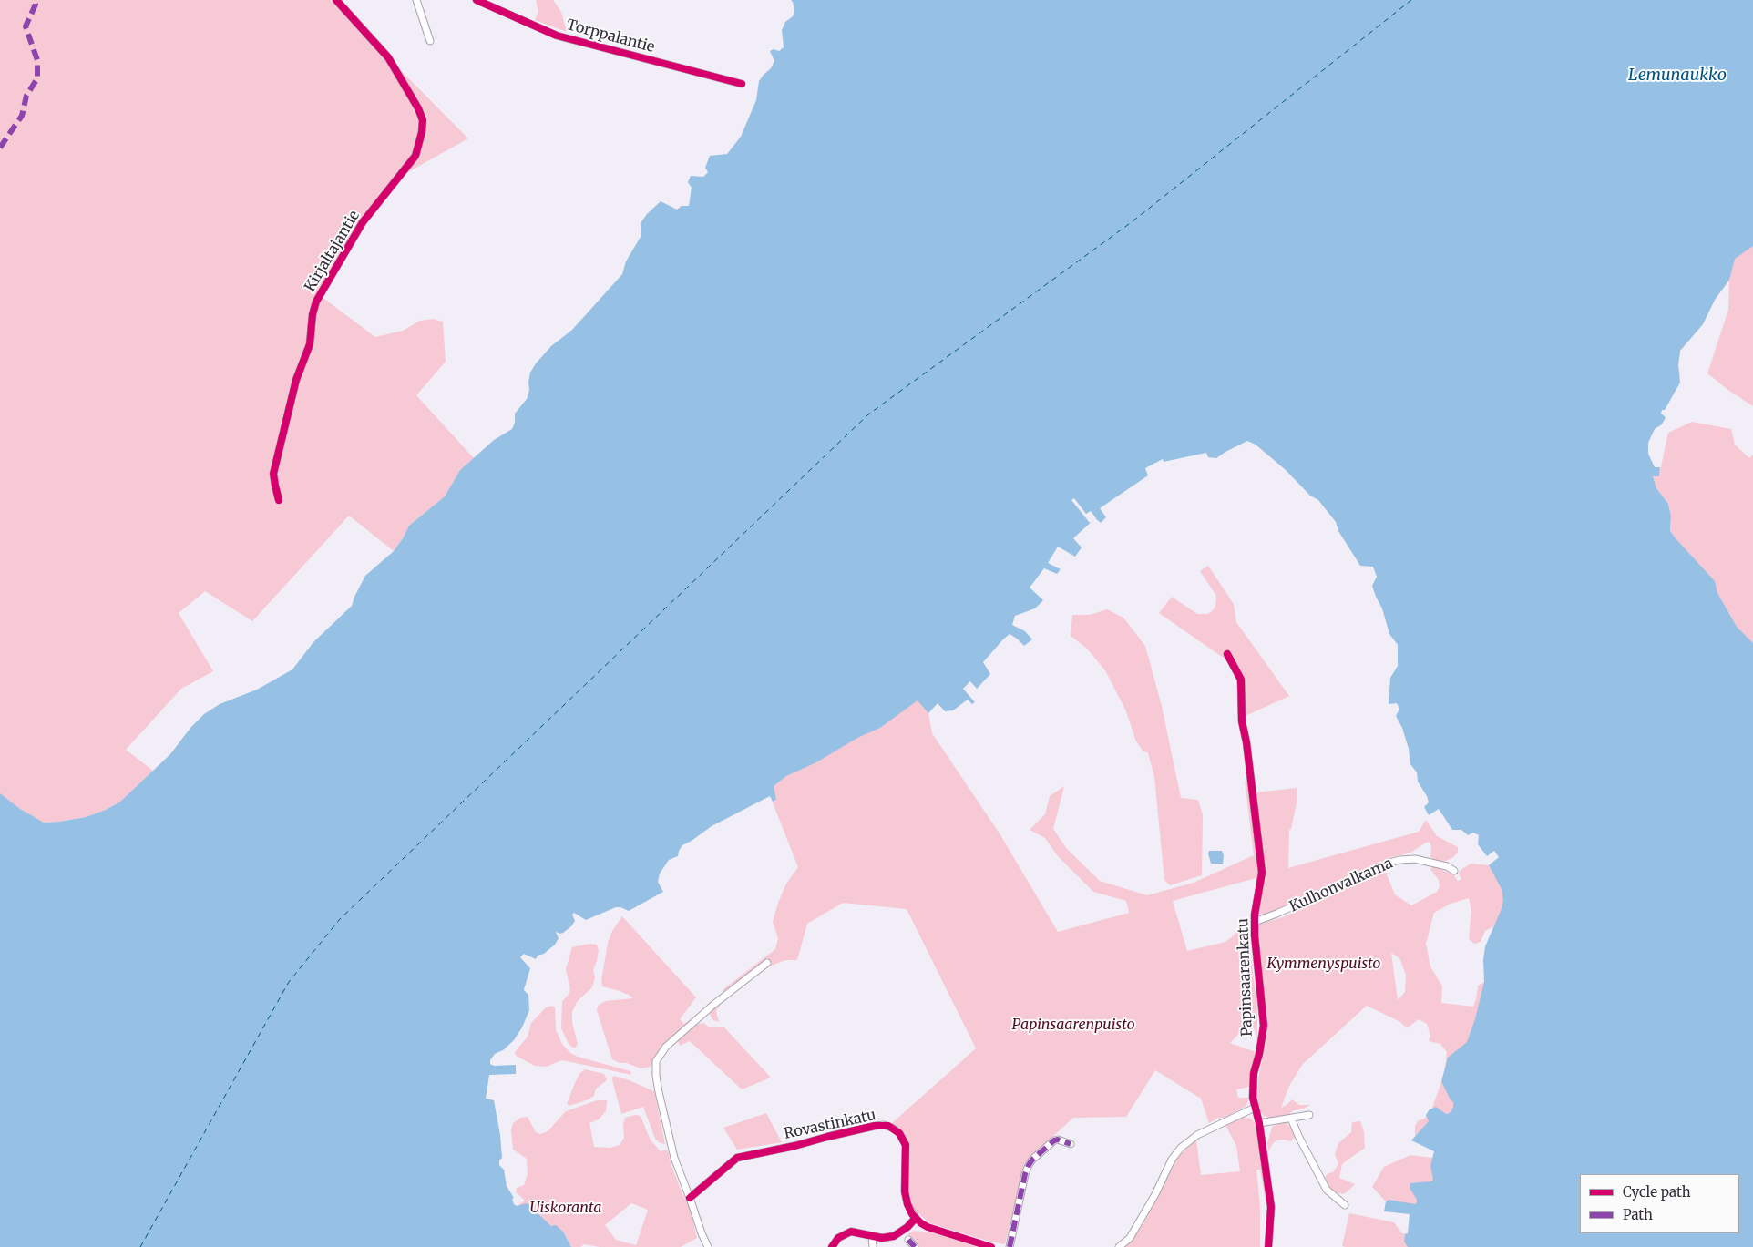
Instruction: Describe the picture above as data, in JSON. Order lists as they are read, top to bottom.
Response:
{
  "streets": {
    "street": [
      "Torppalantie",
      "Kirjaltajantie",
      "Kulhonvalkama",
      "Papinsaarenkatu",
      "Rovastinkatu"
    ]
  },
  "crossings": [
    ["Kulhonvalkama", "Papinsaarenkatu"]
  ],
  "water": ["Lemunaukko"],
  "parks": ["Kymmenyspuisto", "Papinsaarenpuisto", "Uiskoranta"],
  "legend": ["Cycle path", "Path"]
}
